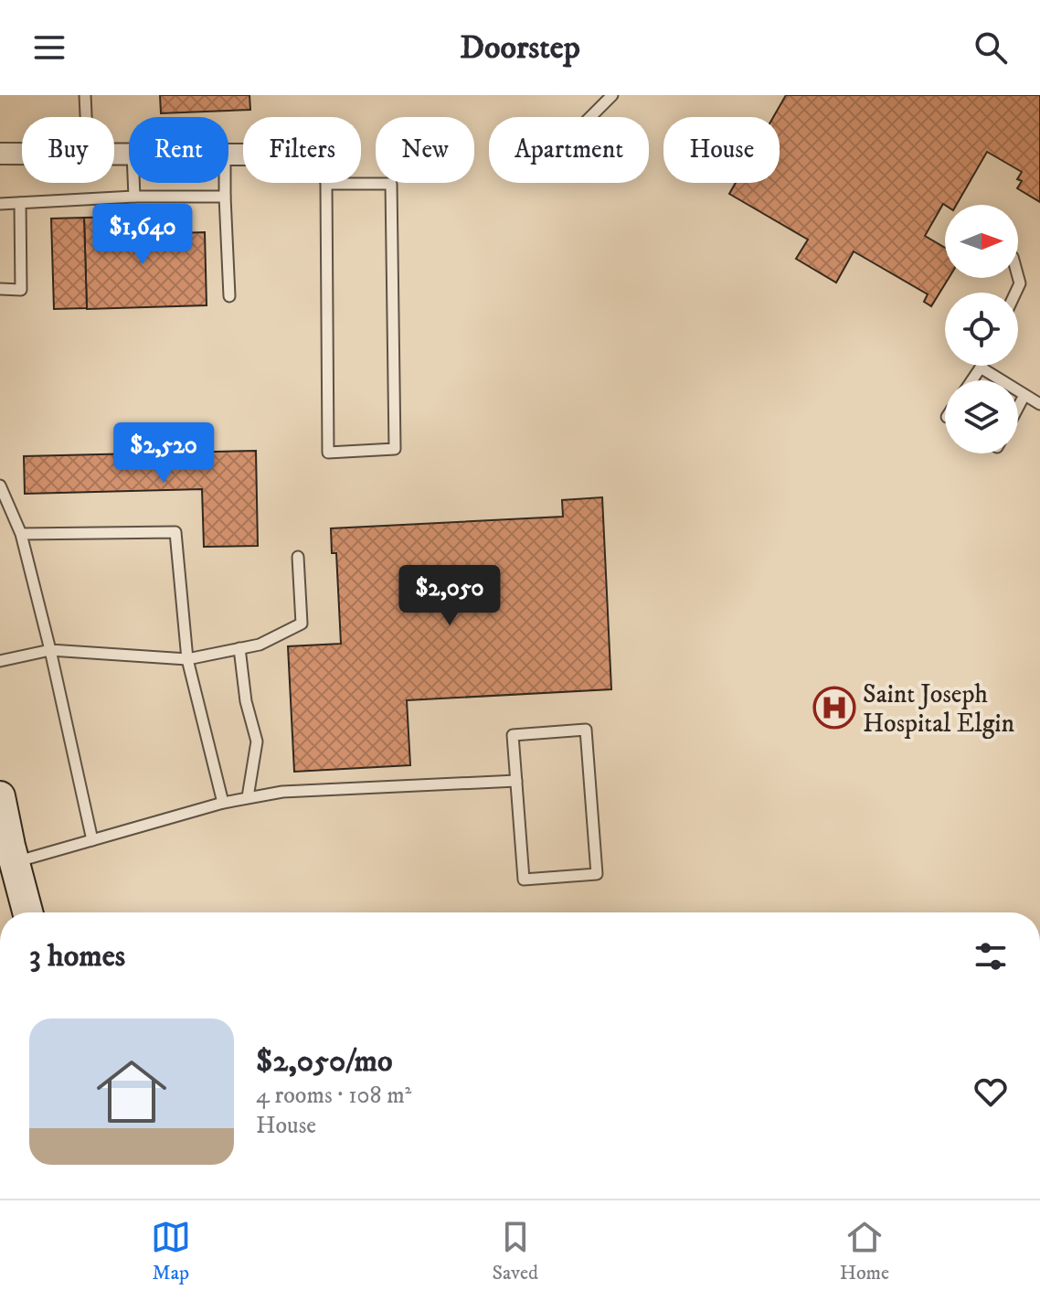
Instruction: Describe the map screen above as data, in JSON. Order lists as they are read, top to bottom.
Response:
{
  "places": {
    "hospital": ["Saint Joseph Hospital Elgin"]
  },
  "north": "right",
  "page": {
    "header": "Doorstep",
    "chip": [
      "Buy",
      "Rent",
      "Filters",
      "New",
      "Apartment",
      "House"
    ],
    "price": ["$1,640", "$2,520", "$2,050"],
    "heading": "3 homes",
    "list": [
      {
        "name": "$2,050/mo",
        "note": "4 rooms · 108 m² · House"
      }
    ],
    "tabs": ["Map", "Saved", "Home"]
  }
}
